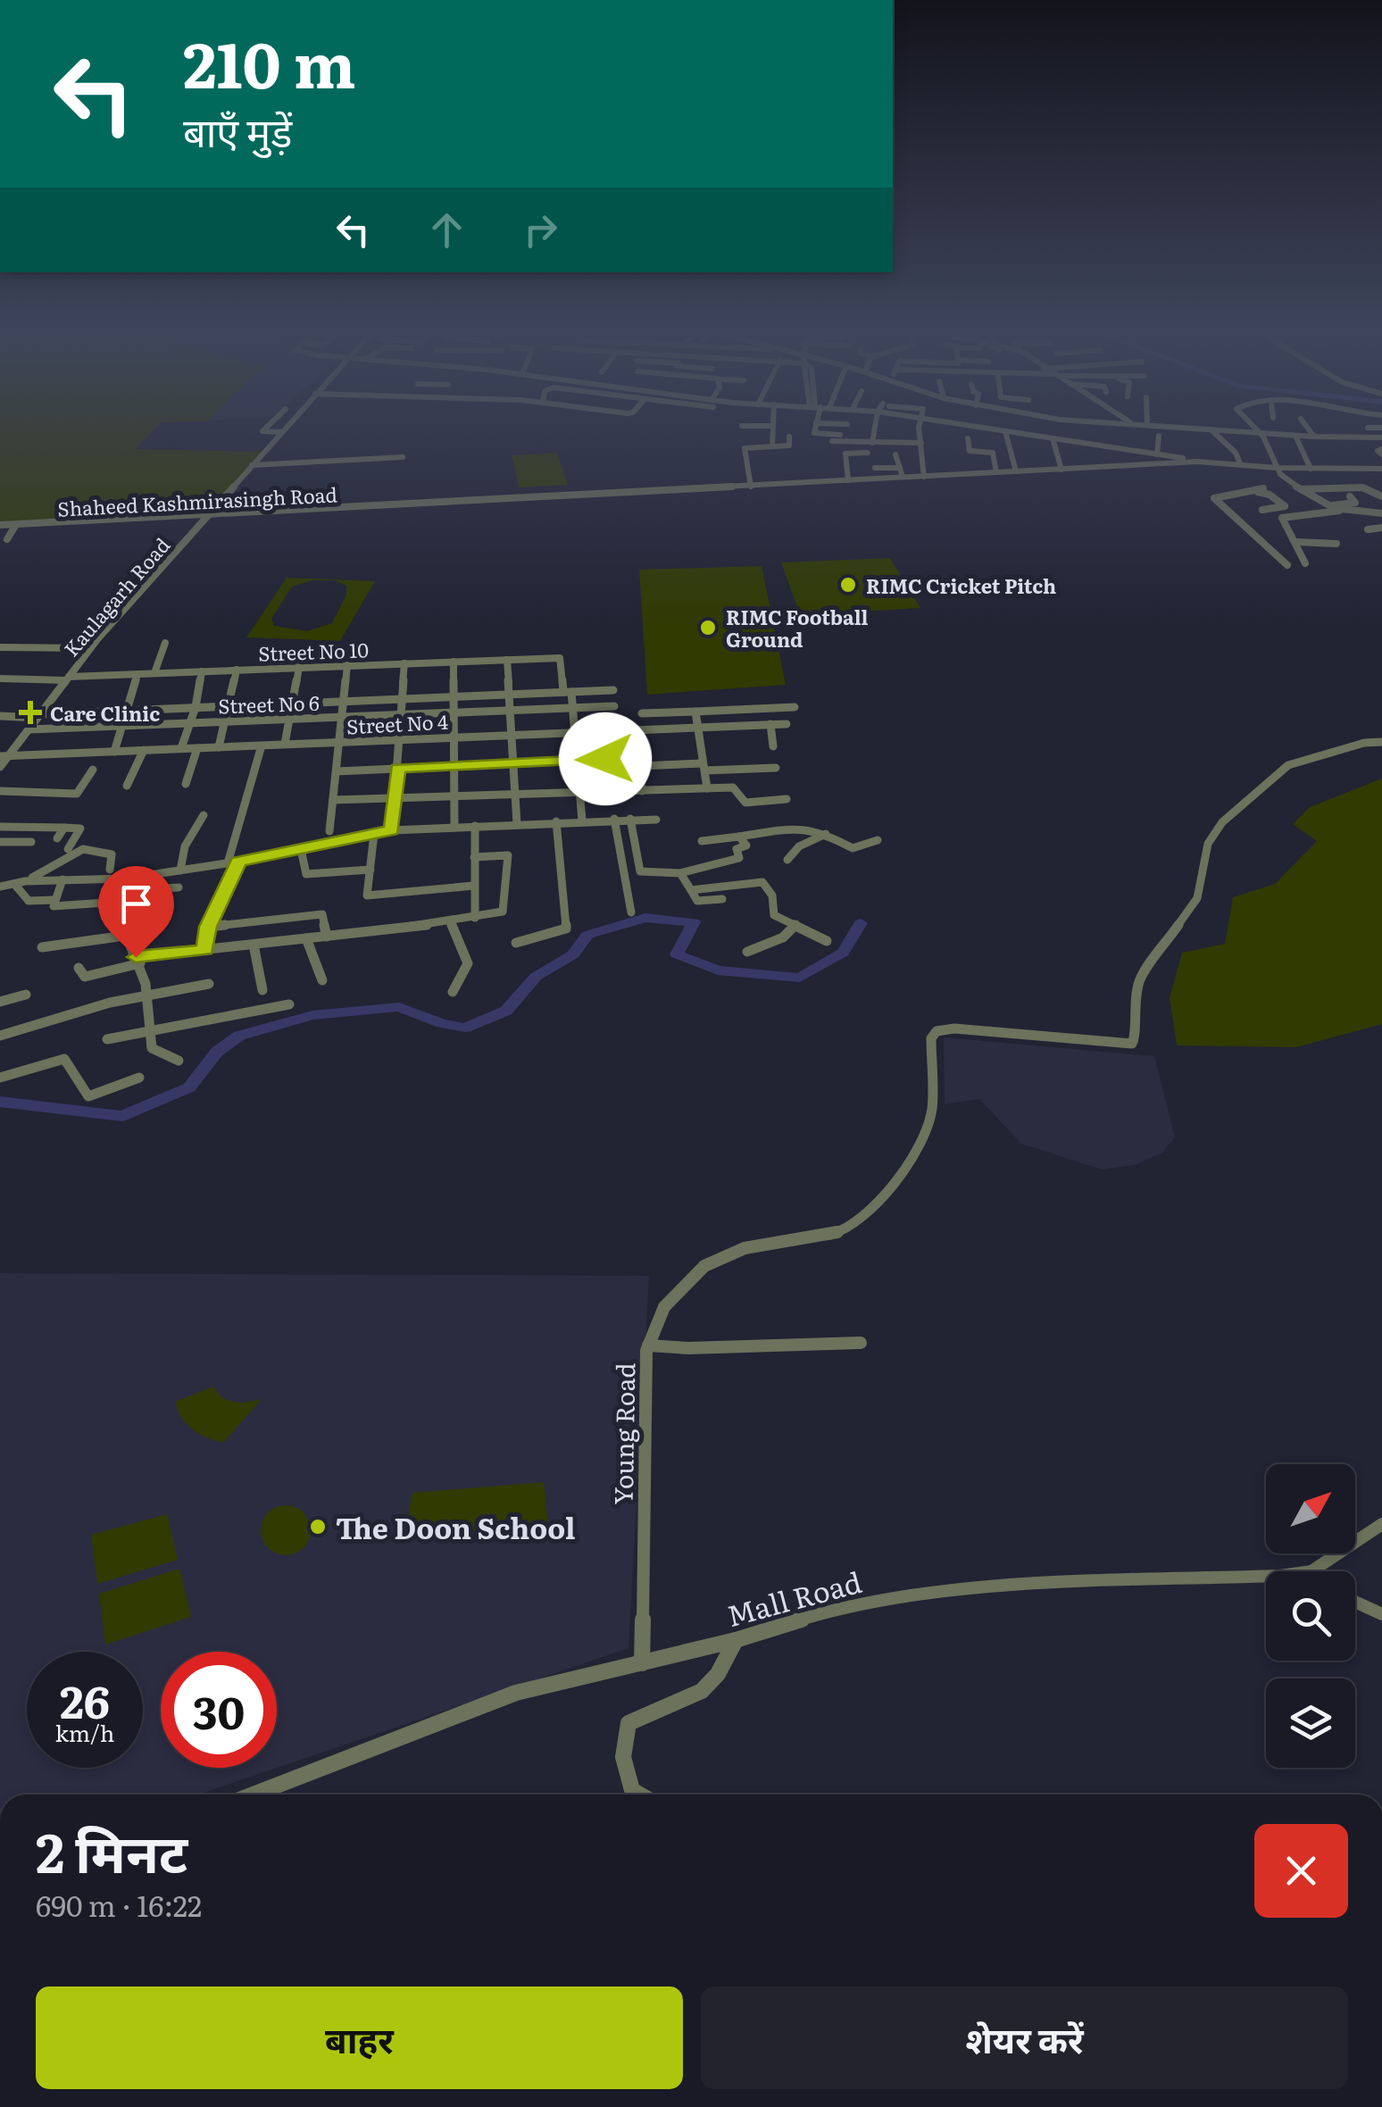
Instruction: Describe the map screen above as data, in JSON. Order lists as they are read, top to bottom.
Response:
{
  "streets": {
    "street": [
      "Shaheed Kashmirasingh Road",
      "Kaulagarh Road",
      "Street No 10",
      "Street No 6",
      "Street No 4",
      "Young Road",
      "Mall Road"
    ]
  },
  "crossings": [
    ["Shaheed Kashmirasingh Road", "Kaulagarh Road"],
    ["Kaulagarh Road", "Street No 10"],
    ["Kaulagarh Road", "Street No 6"],
    ["Kaulagarh Road", "Street No 4"],
    ["Young Road", "Mall Road"]
  ],
  "places": {
    "other": ["RIMC Cricket Pitch", "RIMC Football Ground", "The Doon School"],
    "health": ["Care Clinic"]
  },
  "north": "top right",
  "page": {
    "turn": ["210 m", "बाएँ मुड़ें"],
    "speed": "26 km/h",
    "limit": "30",
    "heading": ["2 मिनट", "690 m · 16:22"],
    "buttons": ["बाहर", "शेयर करें"]
  }
}
